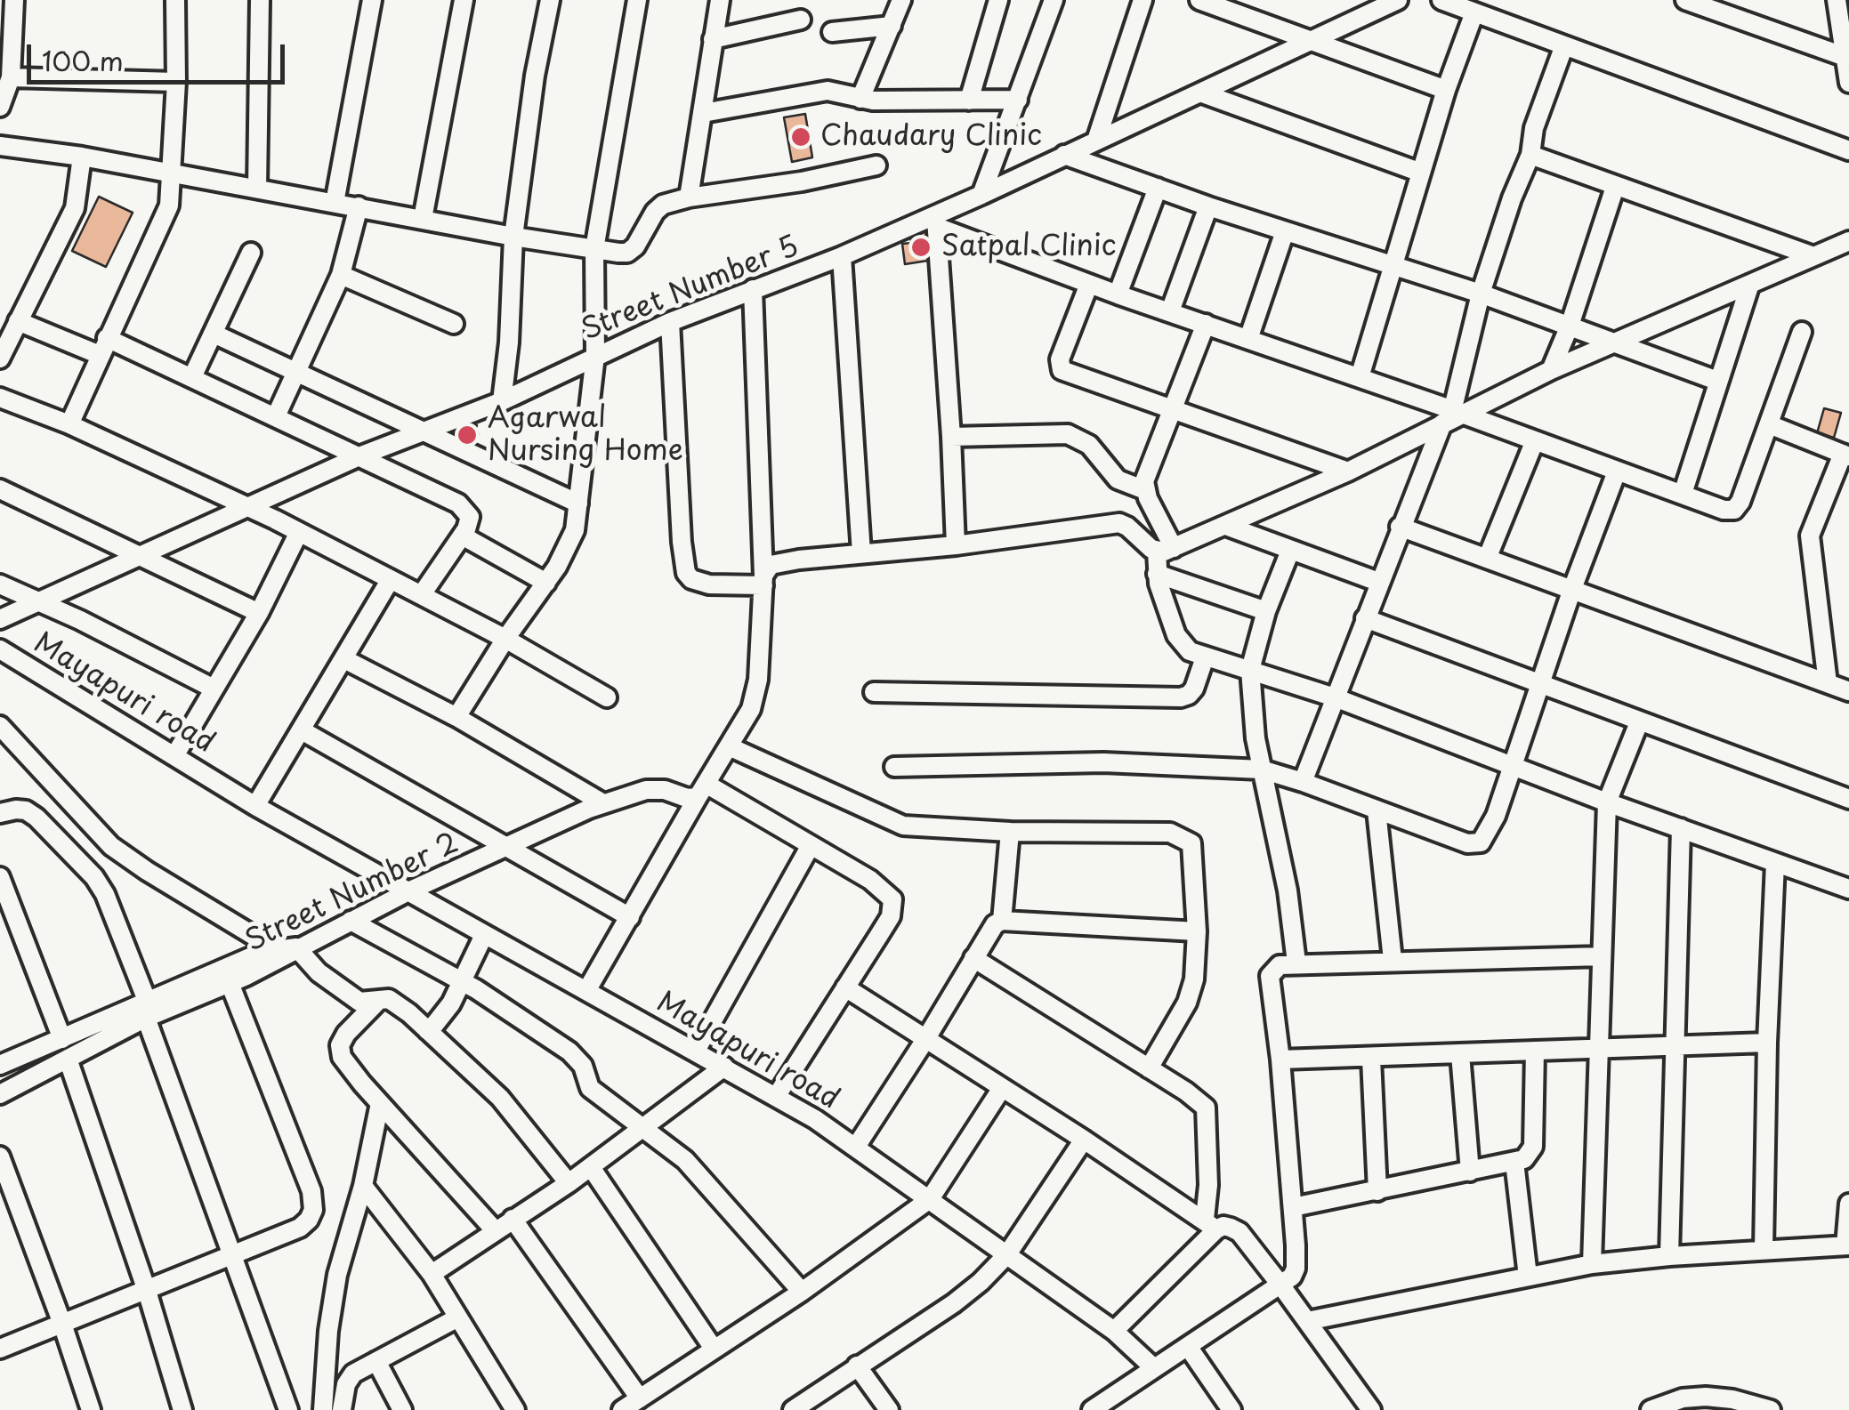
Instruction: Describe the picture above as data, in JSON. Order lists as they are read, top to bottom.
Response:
{
  "streets": {
    "street": ["Street Number 5", "Mayapuri road", "Street Number 2"]
  },
  "crossings": [
    ["Mayapuri road", "Street Number 2"]
  ],
  "places": ["Chaudary Clinic", "Satpal Clinic", "Agarwal Nursing Home"],
  "scale_bar": "100 m"
}
